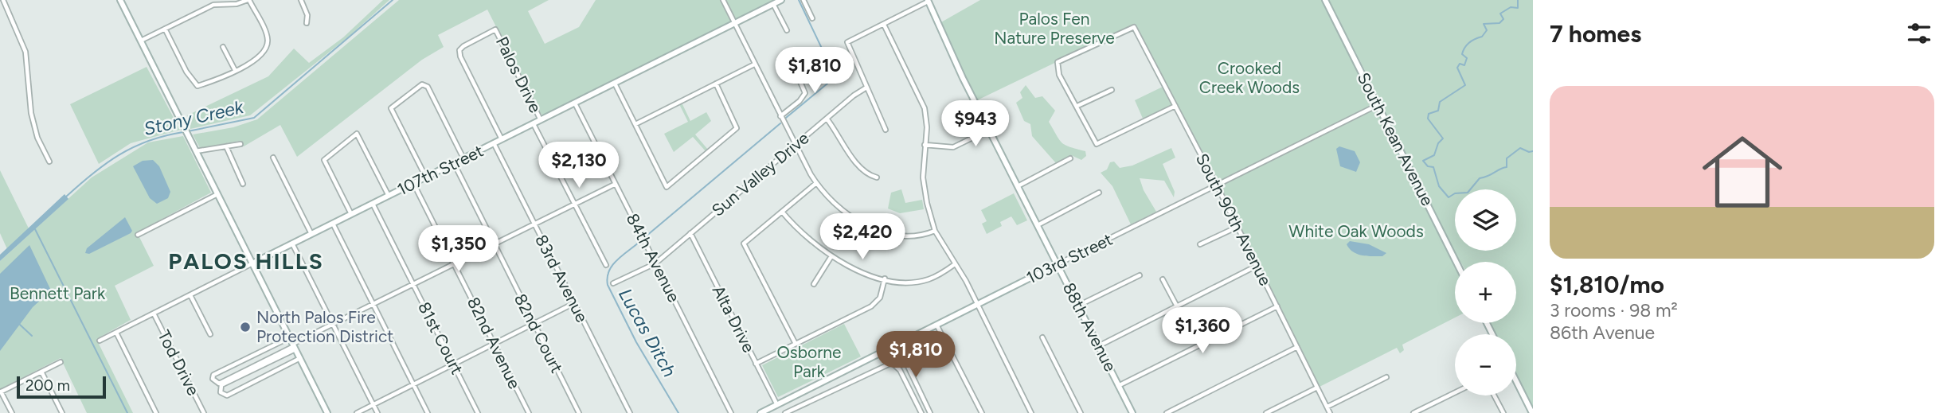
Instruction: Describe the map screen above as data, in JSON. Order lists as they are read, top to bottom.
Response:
{
  "streets": {
    "street": [
      "Palos Drive",
      "South Kean Avenue",
      "107th Street",
      "Sun Valley Drive",
      "South 90th Avenue",
      "84th Avenue",
      "103rd Street",
      "83rd Avenue",
      "Alta Drive",
      "88th Avenue",
      "82nd Court",
      "81st Court",
      "82nd Avenue",
      "Tod Drive"
    ]
  },
  "crossings": [
    ["Palos Drive", "107th Street"],
    ["South Kean Avenue", "103rd Street"],
    ["107th Street", "84th Avenue"],
    ["107th Street", "83rd Avenue"],
    ["107th Street", "82nd Court"],
    ["107th Street", "81st Court"],
    ["107th Street", "82nd Avenue"],
    ["107th Street", "Tod Drive"],
    ["Sun Valley Drive", "84th Avenue"],
    ["Sun Valley Drive", "Alta Drive"],
    ["South 90th Avenue", "103rd Street"],
    ["103rd Street", "Alta Drive"],
    ["103rd Street", "88th Avenue"]
  ],
  "districts": ["PALOS HILLS"],
  "water": ["Stony Creek", "Lucas Ditch"],
  "parks": [
    "Palos Fen Nature Preserve",
    "Crooked Creek Woods",
    "White Oak Woods",
    "Bennett Park",
    "Osborne Park"
  ],
  "places": ["North Palos Fire Protection District"],
  "scale_bar": "200 m",
  "page": {
    "heading": "7 homes",
    "price": [
      "$1,810",
      "$943",
      "$2,130",
      "$2,420",
      "$1,350",
      "$1,360",
      "$1,810"
    ],
    "list": [
      {
        "name": "$1,810/mo",
        "note": "3 rooms · 98 m² · 86th Avenue"
      }
    ],
    "map_buttons": ["+", "−"],
    "scale": "200 m"
  }
}
